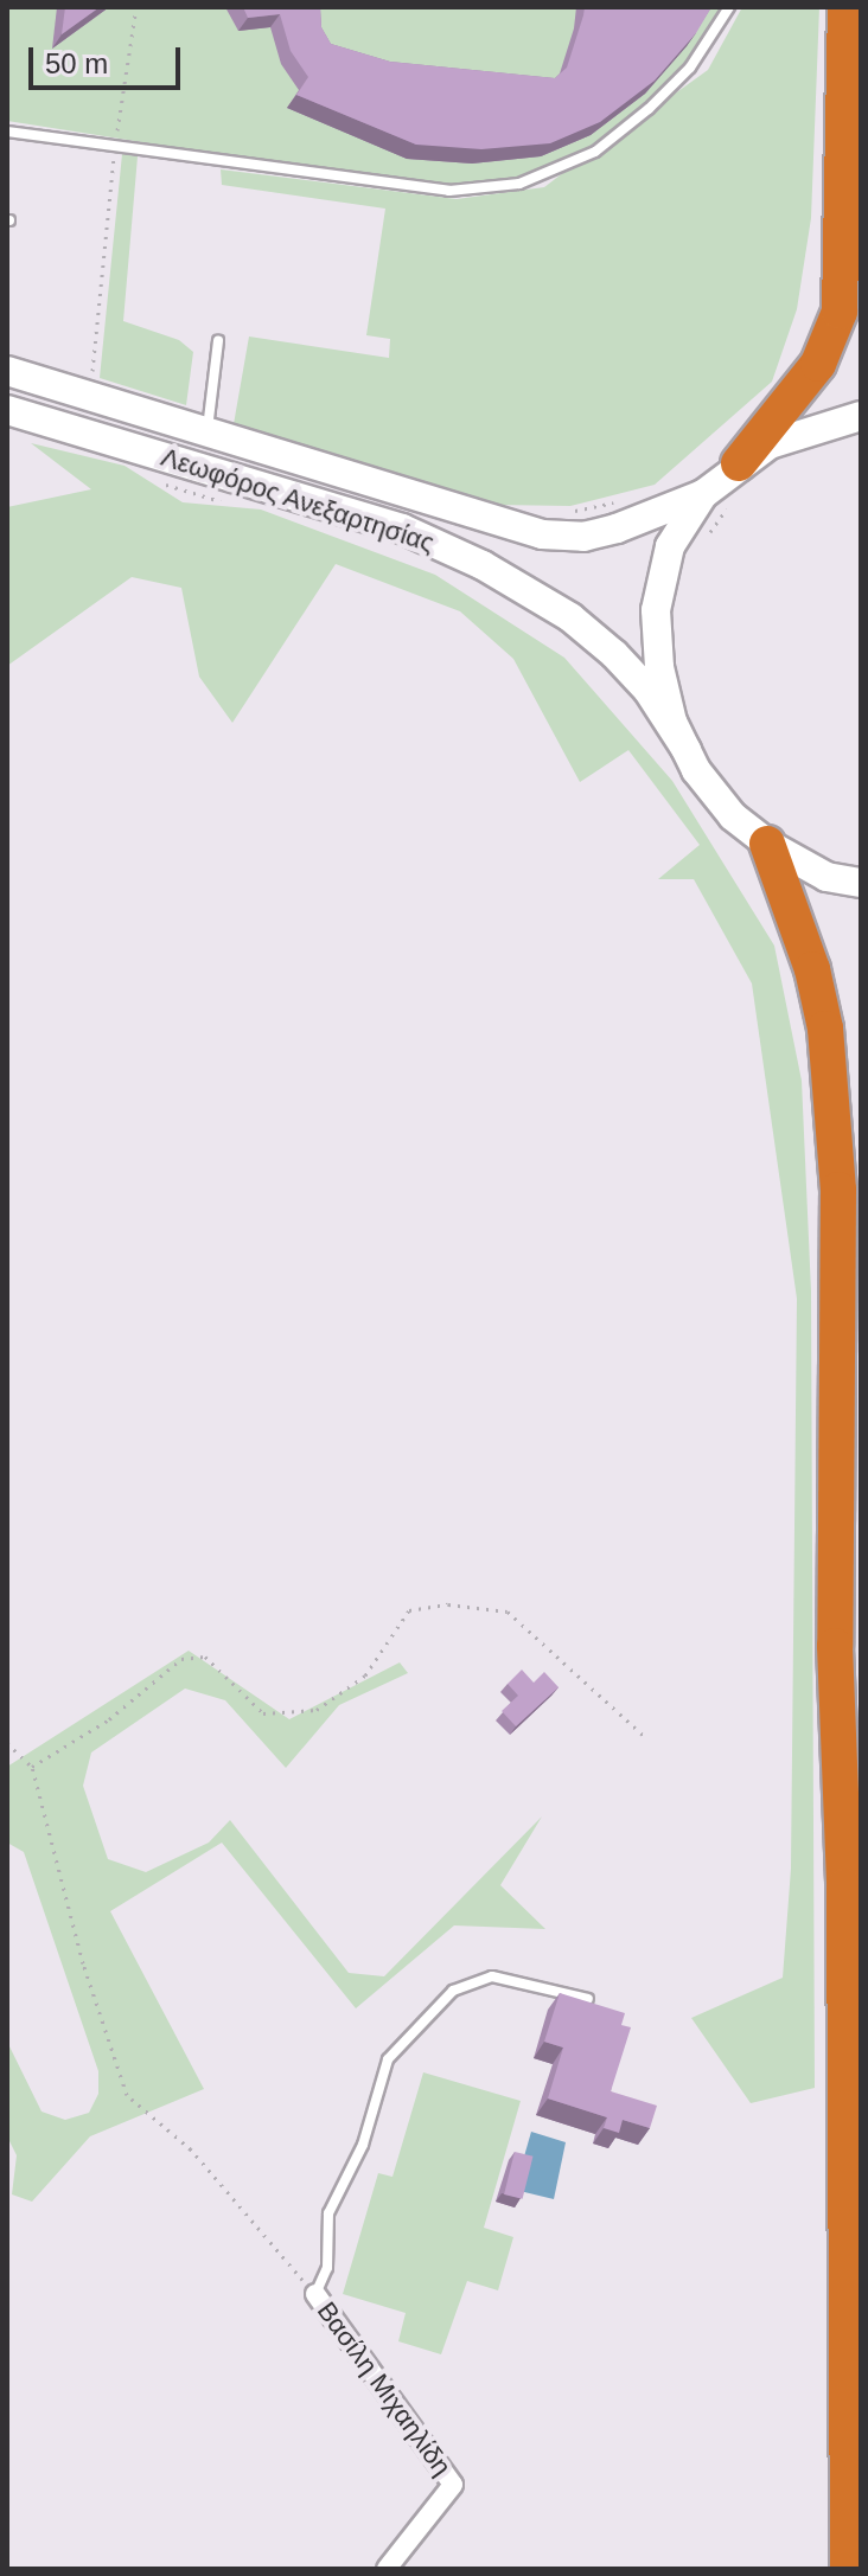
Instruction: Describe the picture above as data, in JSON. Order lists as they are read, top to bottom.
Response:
{
  "streets": {
    "main road": ["Λεωφόρος Ανεξαρτησίας"],
    "street": ["Βασίλη Μιχαηλίδη"]
  },
  "scale_bar": "50 m"
}
